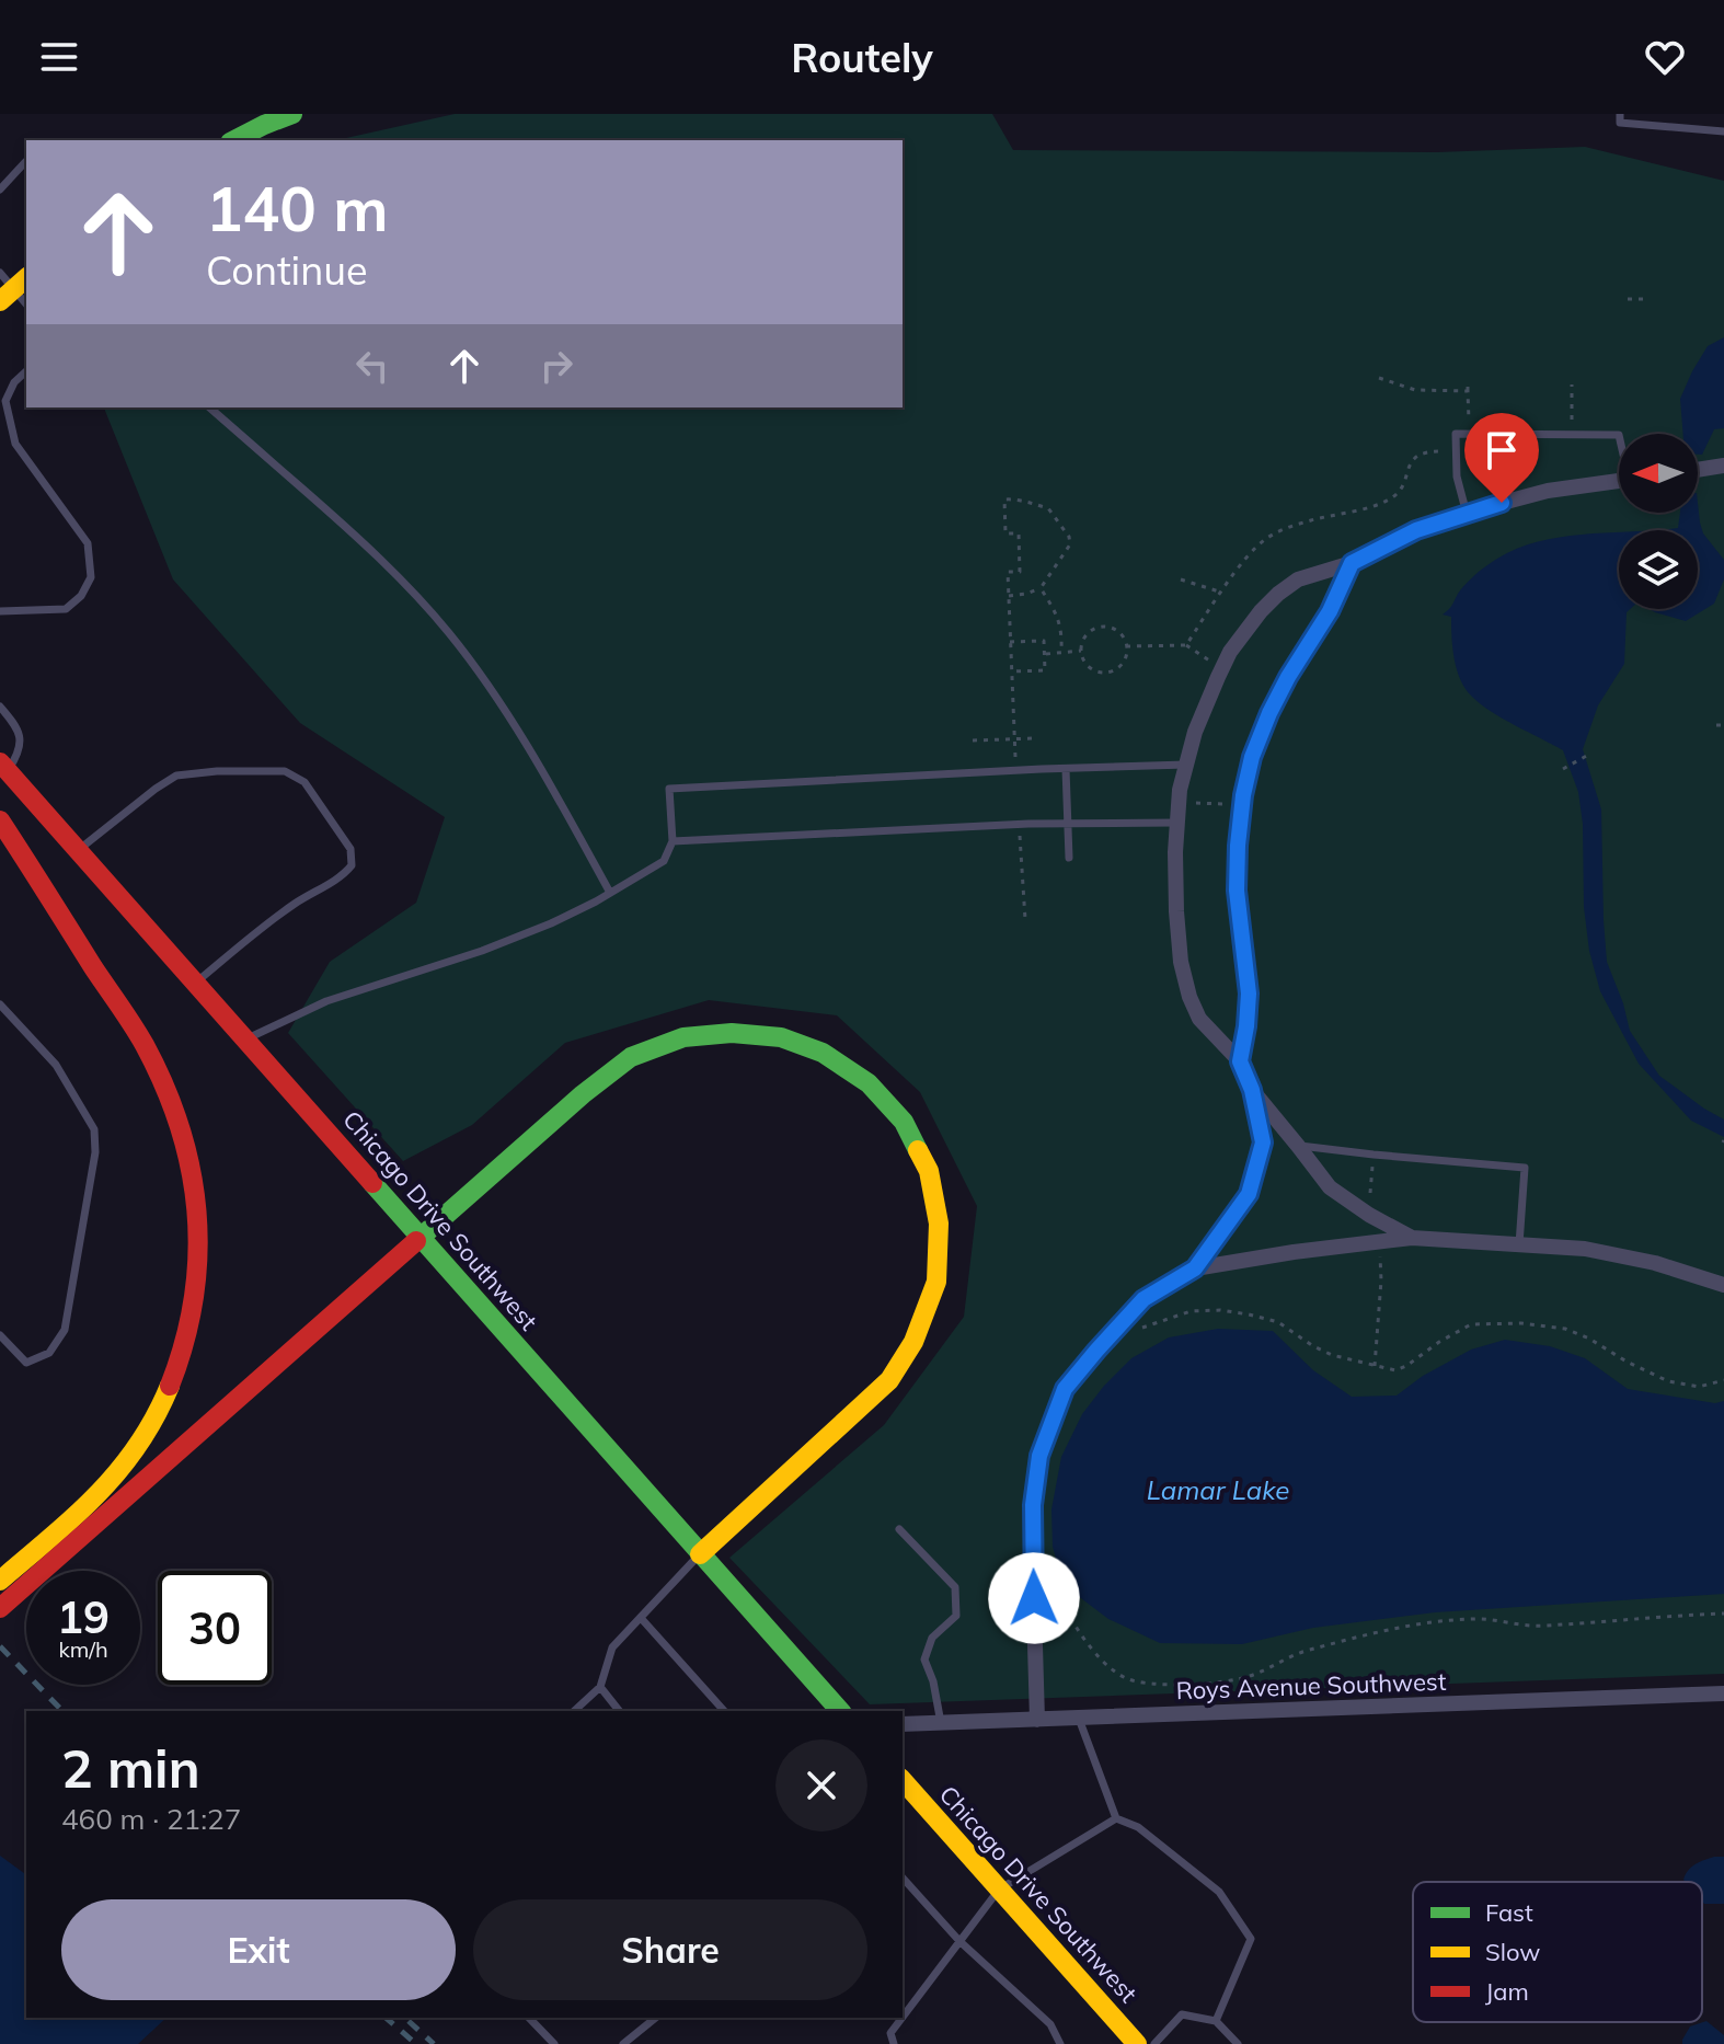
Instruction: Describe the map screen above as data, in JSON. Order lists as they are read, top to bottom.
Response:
{
  "streets": {
    "main road": ["Chicago Drive Southwest"],
    "street": ["Roys Avenue Southwest"]
  },
  "water": ["Lamar Lake"],
  "legend": ["Fast", "Slow", "Jam"],
  "north": "left",
  "page": {
    "header": "Routely",
    "turn": ["140 m", "Continue"],
    "speed": "19 km/h",
    "limit": "30",
    "heading": ["2 min", "460 m · 21:27"],
    "buttons": ["Exit", "Share"]
  }
}
